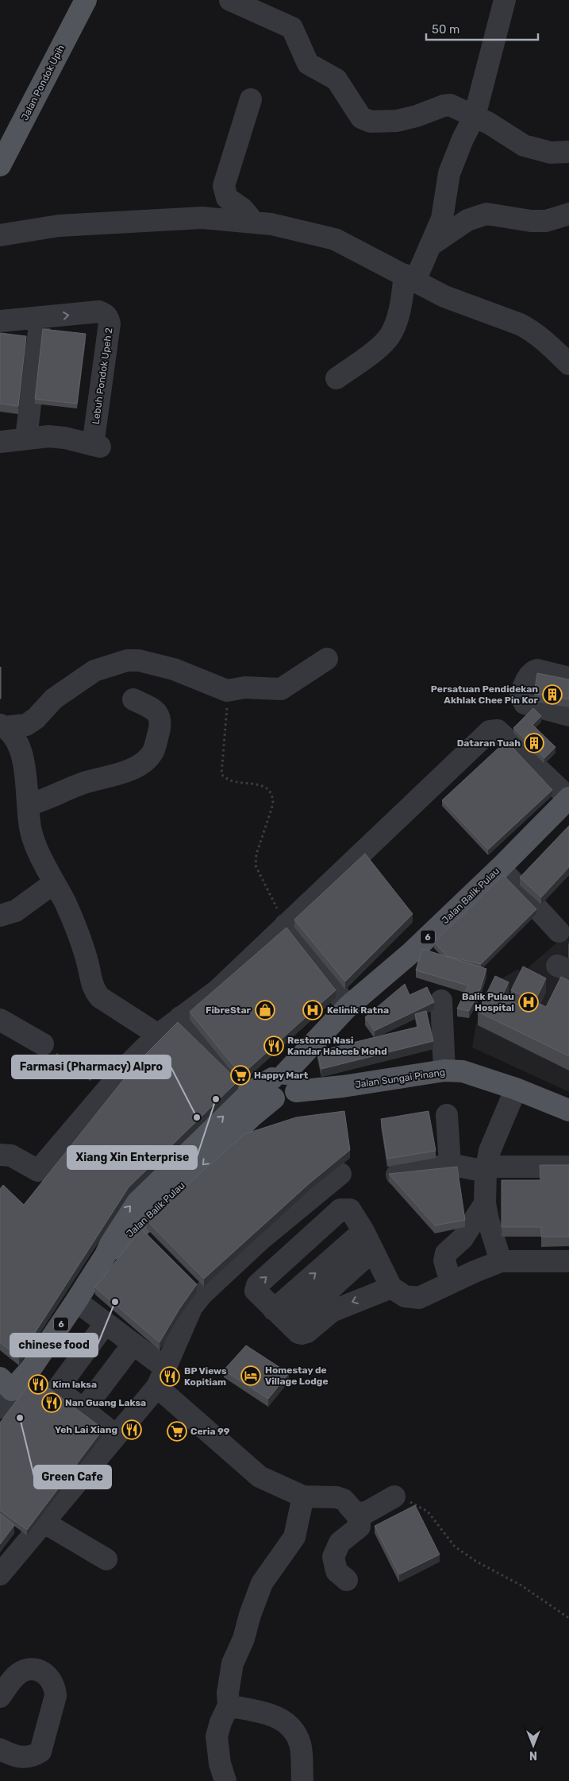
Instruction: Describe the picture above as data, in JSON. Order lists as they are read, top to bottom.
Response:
{
  "streets": {
    "main road": [
      "Jalan Pondok Upih",
      "Jalan Balik Pulau",
      "6",
      "Jalan Sungai Pinang"
    ],
    "street": ["Lebuh Pondok Upeh 2"]
  },
  "crossings": [
    ["Jalan Balik Pulau", "Jalan Sungai Pinang"]
  ],
  "places": {
    "building": ["Persatuan Pendidekan Akhlak Chee Pin Kor", "Dataran Tuah"],
    "hospital": ["Balik Pulau Hospital", "Kelinik Ratna"],
    "shop": ["FibreStar"],
    "restaurant": [
      "Restoran Nasi Kandar Habeeb Mohd",
      "BP Views Kopitiam",
      "Kim laksa",
      "Nan Guang Laksa",
      "Yeh Lai Xiang"
    ],
    "supermarket": ["Happy Mart", "Ceria 99"],
    "other": [
      "Xiang Xin Enterprise",
      "Farmasi (Pharmacy) Alpro",
      "chinese food",
      "Green Cafe"
    ],
    "hotel": ["Homestay de Village Lodge"]
  },
  "scale_bar": "50 m",
  "north": "bottom"
}
